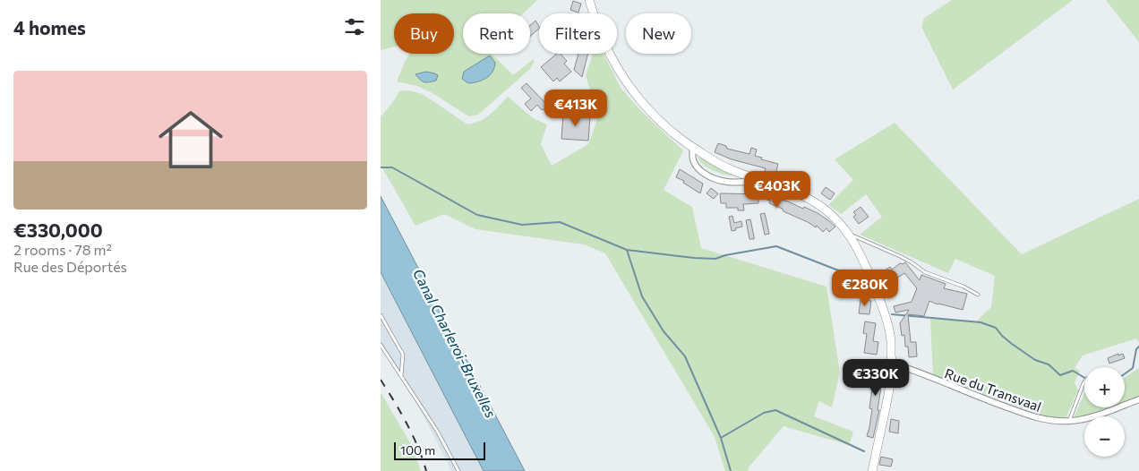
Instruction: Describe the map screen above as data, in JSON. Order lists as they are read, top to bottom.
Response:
{
  "streets": {
    "street": ["Rue du Transvaal"]
  },
  "water": ["Canal Charleroi-Bruxelles"],
  "scale_bar": "100 m",
  "page": {
    "heading": "4 homes",
    "chip": [
      "Buy",
      "Rent",
      "Filters",
      "New"
    ],
    "list": [
      {
        "name": "€330,000",
        "note": "2 rooms · 78 m² · Rue des Déportés"
      }
    ],
    "price": [
      "€413K",
      "€403K",
      "€280K",
      "€330K"
    ],
    "map_buttons": ["+", "−"],
    "scale": "100 m"
  }
}
